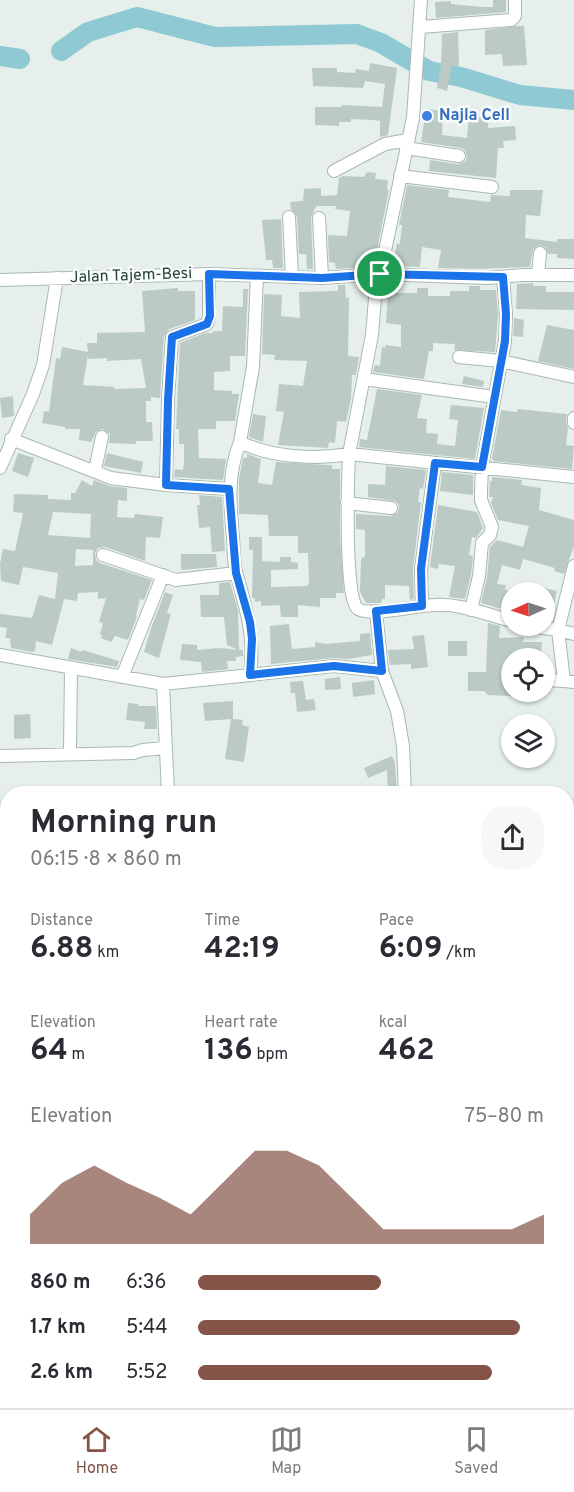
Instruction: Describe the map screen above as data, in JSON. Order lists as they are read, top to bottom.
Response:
{
  "streets": {
    "street": ["Jalan Tajem-Besi"]
  },
  "places": ["Najla Cell"],
  "north": "left",
  "page": {
    "heading": ["Morning run", "06:15 · 8 × 860 m"],
    "stats": [
      ["Distance", "6.88 km"],
      ["Time", "42:19"],
      ["Pace", "6:09 /km"],
      ["Elevation", "64 m"],
      ["Heart rate", "136 bpm"],
      ["kcal", "462"]
    ],
    "chart": ["Elevation", "75–80 m"],
    "list": [
      {
        "name": "860 m",
        "note": "6:36"
      },
      {
        "name": "1.7 km",
        "note": "5:44"
      },
      {
        "name": "2.6 km",
        "note": "5:52"
      }
    ],
    "tabs": ["Home", "Map", "Saved"]
  }
}
